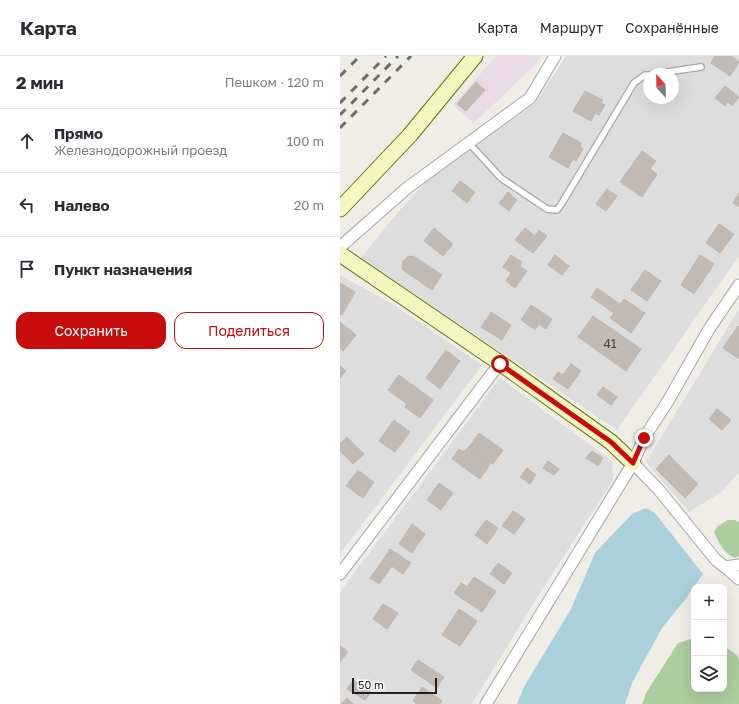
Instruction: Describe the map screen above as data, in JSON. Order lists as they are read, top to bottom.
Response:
{
  "house_numbers": ["41"],
  "scale_bar": "50 m",
  "north": "top",
  "page": {
    "header": "Карта",
    "nav": ["Карта", "Маршрут", "Сохранённые"],
    "heading": ["2 мин", "Пешком · 120 m"],
    "list": [
      ["Прямо", "Железнодорожный проезд", "100 m"],
      ["Налево", "20 m"],
      "Пункт назначения"
    ],
    "buttons": ["Сохранить", "Поделиться"],
    "map_buttons": ["+", "−"],
    "scale": "50 m"
  }
}
